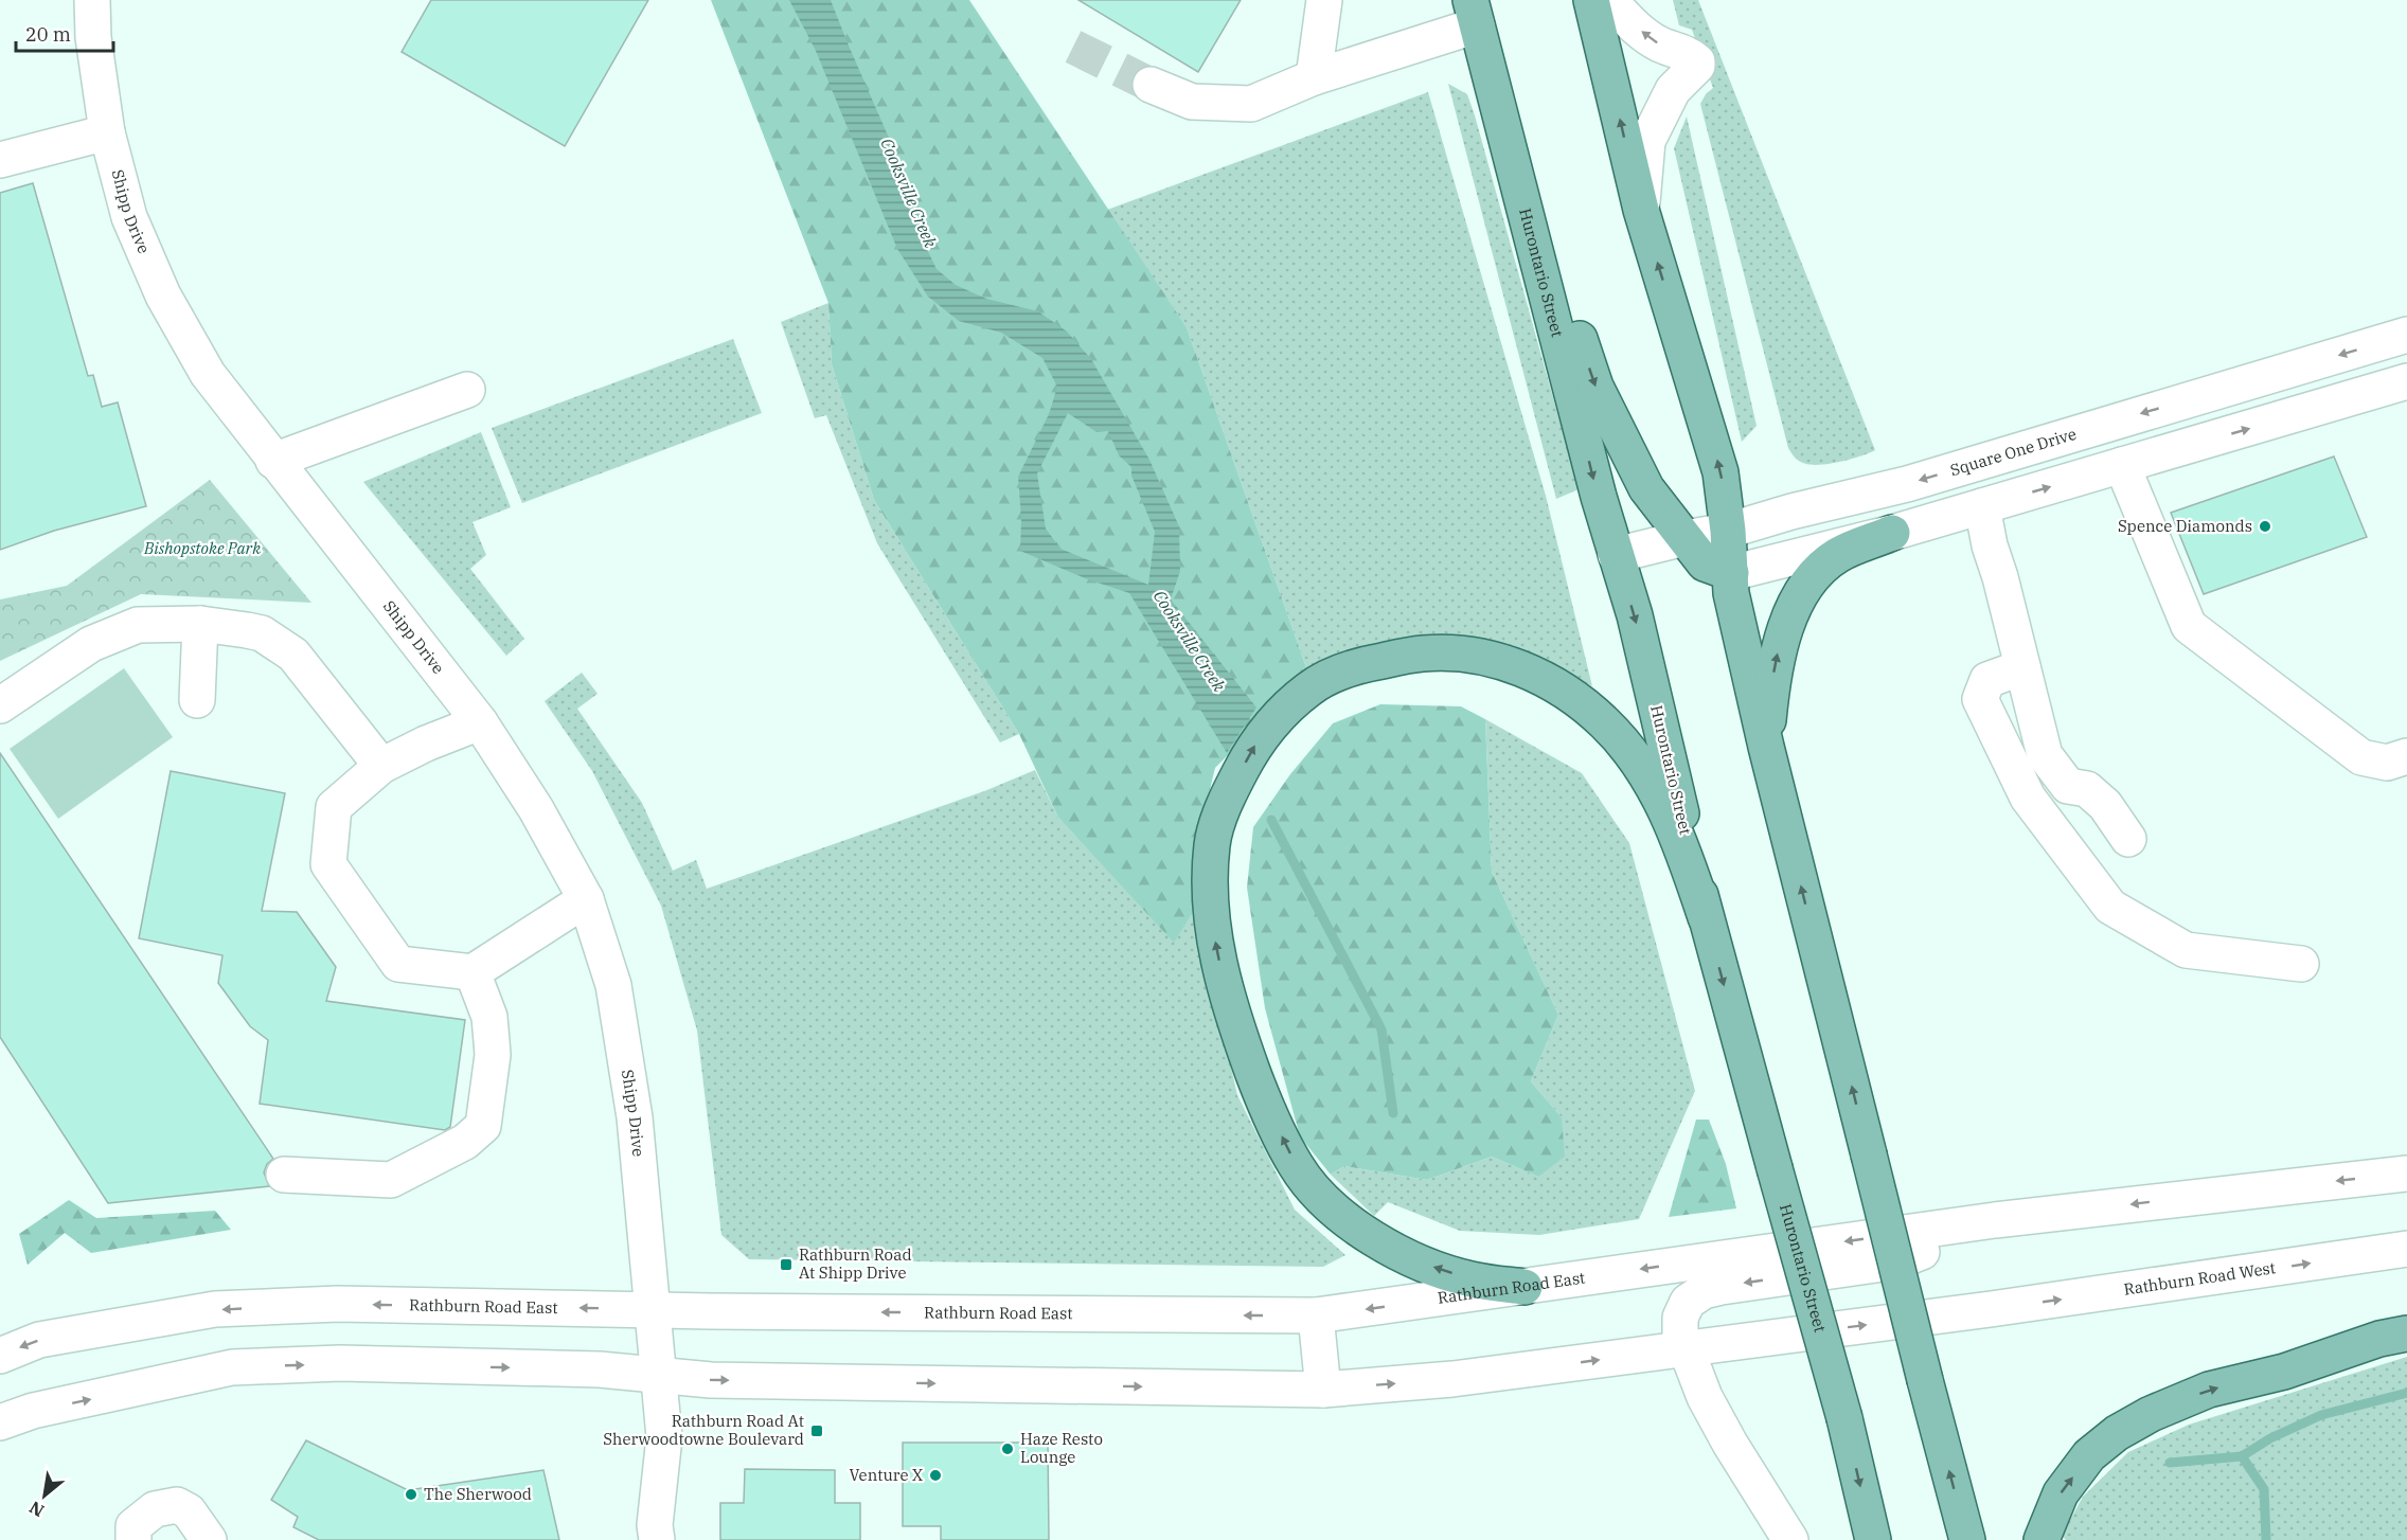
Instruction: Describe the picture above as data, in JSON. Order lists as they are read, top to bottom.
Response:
{
  "streets": {
    "main road": ["Hurontario Street"],
    "street": [
      "Shipp Drive",
      "Square One Drive",
      "Rathburn Road West",
      "Rathburn Road East"
    ]
  },
  "crossings": [
    ["Shipp Drive", "Rathburn Road East"],
    ["Hurontario Street", "Square One Drive"]
  ],
  "one_way": ["Rathburn Road West"],
  "water": ["Cooksville Creek"],
  "parks": ["Bishopstoke Park"],
  "places": {
    "other": [
      "Spence Diamonds",
      "Haze Resto Lounge",
      "Venture X",
      "The Sherwood"
    ],
    "transit": ["Rathburn Road At Shipp Drive", "Rathburn Road At Sherwoodtowne Boulevard"]
  },
  "scale_bar": "20 m",
  "north": "bottom left"
}
